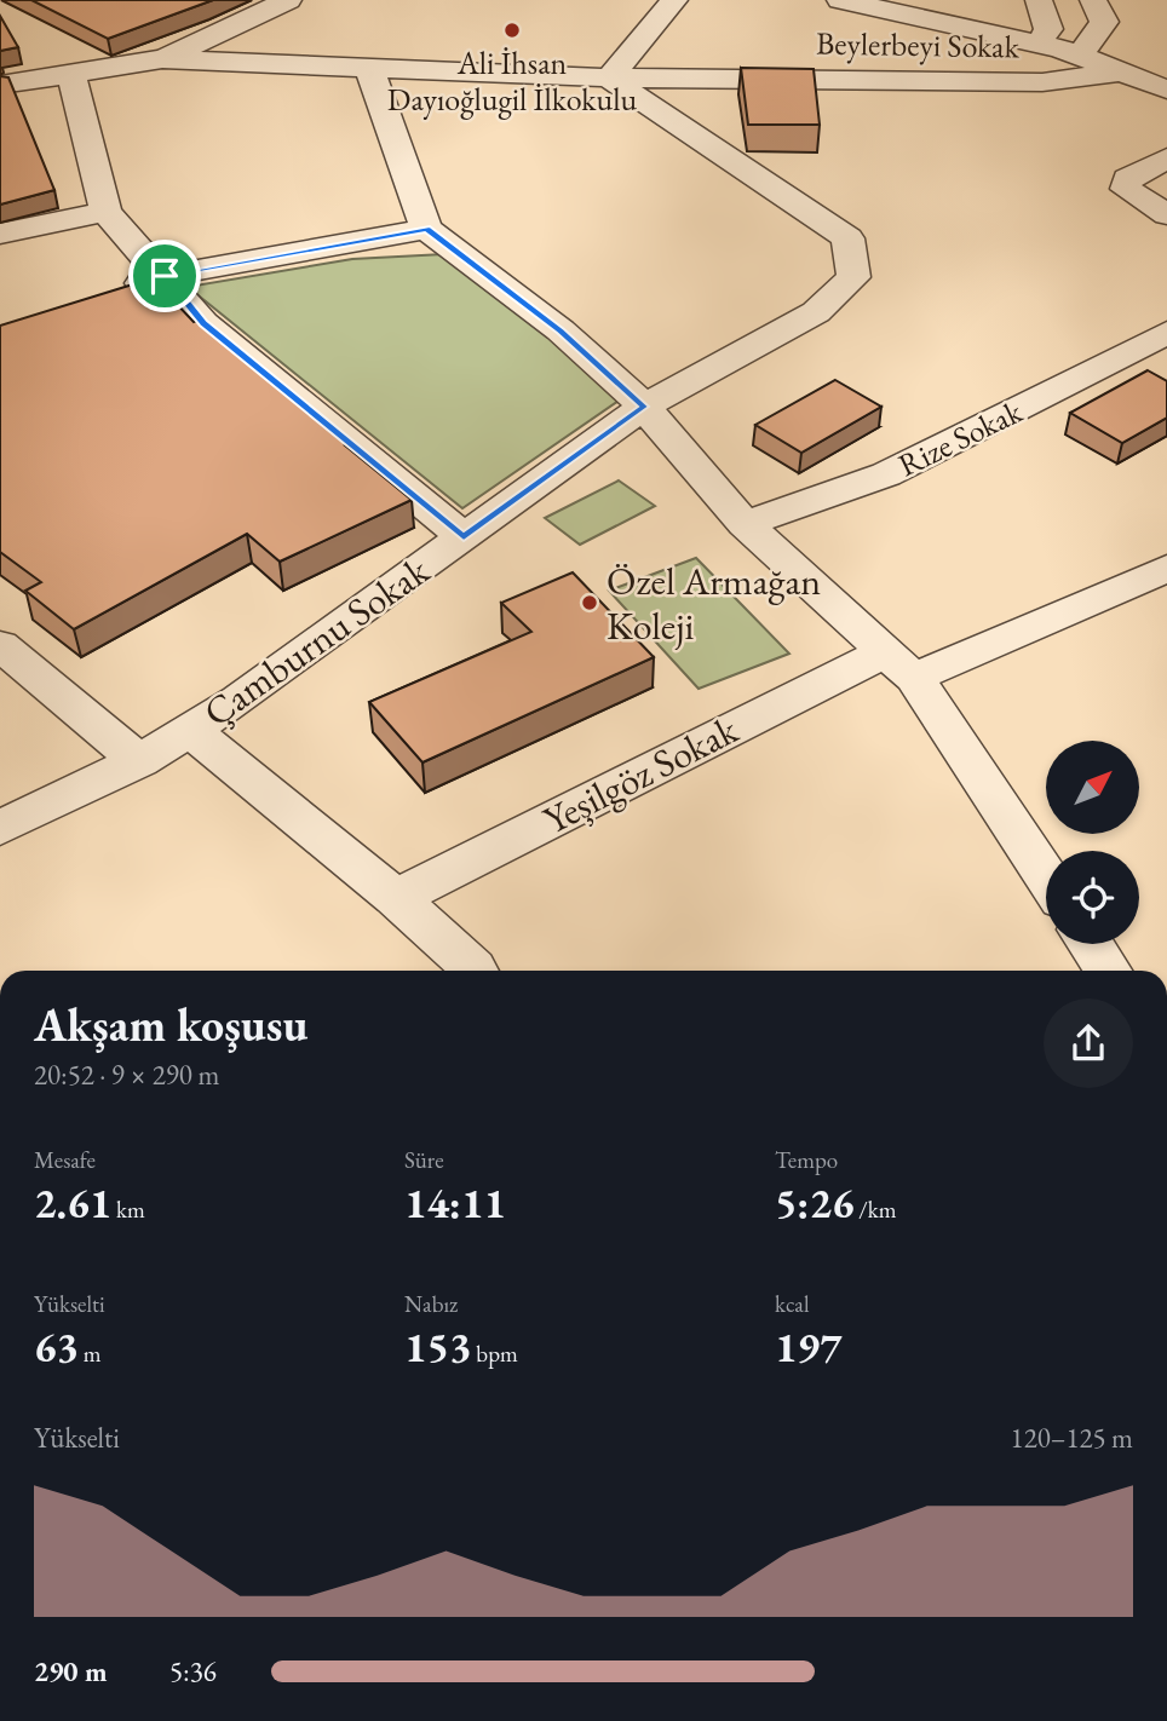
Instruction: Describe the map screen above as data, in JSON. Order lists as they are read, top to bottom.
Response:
{
  "streets": {
    "street": [
      "Beylerbeyi Sokak",
      "Rize Sokak",
      "Çamburnu Sokak",
      "Yeşilgöz Sokak"
    ]
  },
  "crossings": [
    ["Beylerbeyi Sokak", "Çamburnu Sokak"]
  ],
  "places": ["Ali İhsan Dayıoğlugil İlkokulu", "Özel Armağan Koleji"],
  "north": "top right",
  "page": {
    "heading": ["Akşam koşusu", "20:52 · 9 × 290 m"],
    "stats": [
      ["Mesafe", "2.61 km"],
      ["Süre", "14:11"],
      ["Tempo", "5:26 /km"],
      ["Yükselti", "63 m"],
      ["Nabız", "153 bpm"],
      ["kcal", "197"]
    ],
    "chart": ["Yükselti", "120–125 m"],
    "list": [
      {
        "name": "290 m",
        "note": "5:36"
      }
    ]
  }
}
